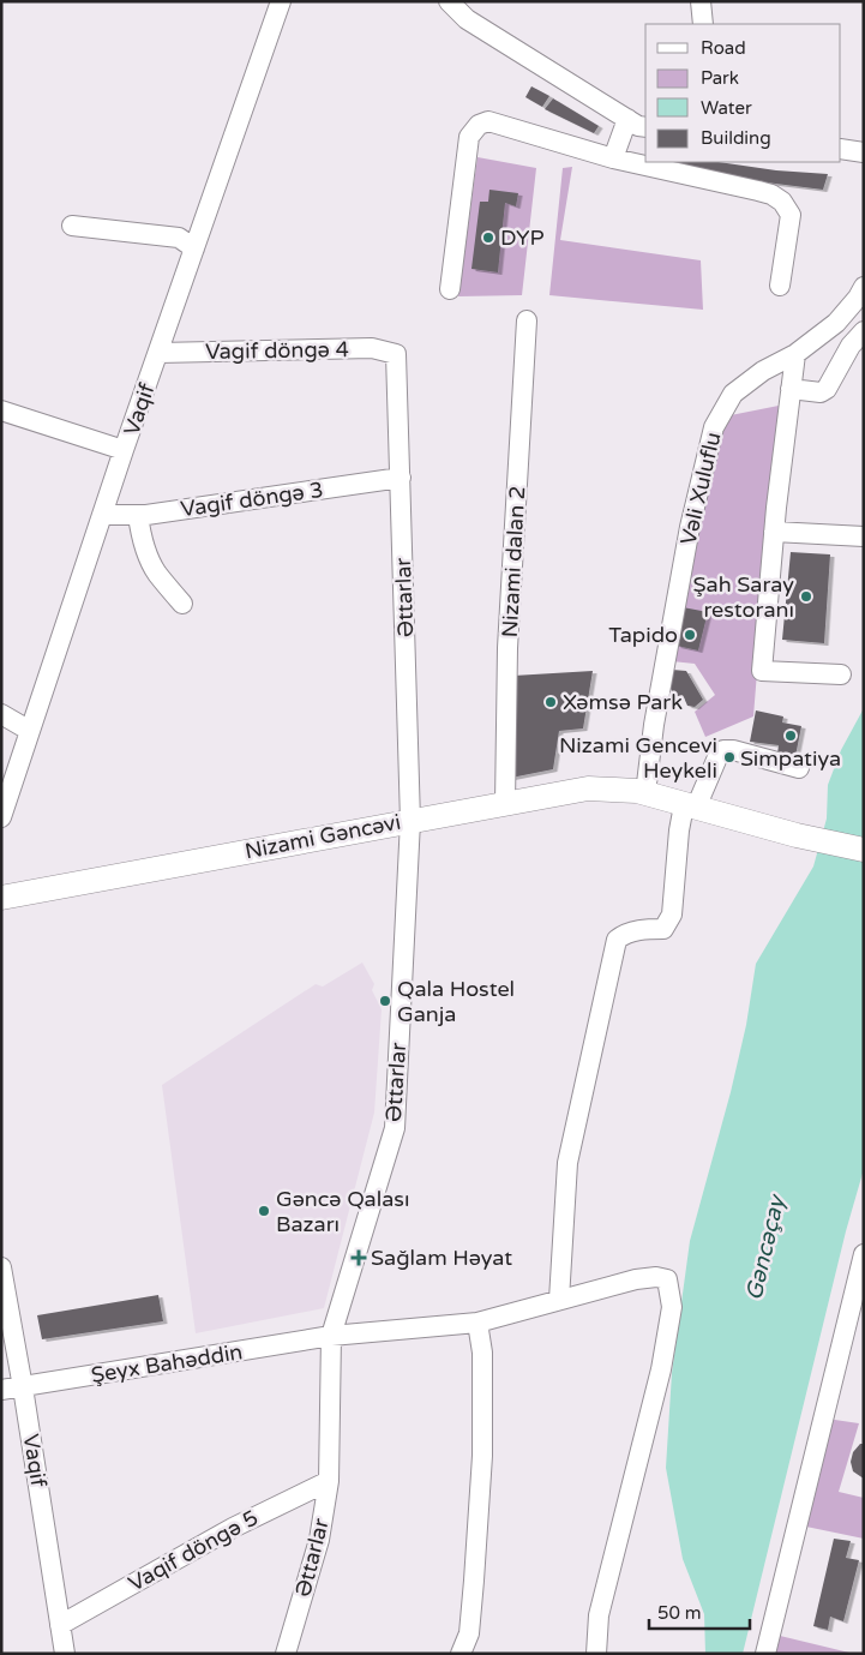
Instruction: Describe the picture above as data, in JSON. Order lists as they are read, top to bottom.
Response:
{
  "streets": {
    "main road": ["Nizami Gəncəvi"],
    "street": [
      "Vagif döngə 4",
      "Vaqif",
      "Vəli Xuluflu",
      "Vagif döngə 3",
      "Nizami dalan 2",
      "Əttarlar",
      "Şeyx Bahəddin",
      "Vaqif döngə 5"
    ]
  },
  "crossings": [
    ["Vagif döngə 4", "Vaqif"],
    ["Vagif döngə 4", "Əttarlar"],
    ["Vaqif", "Vagif döngə 3"],
    ["Vaqif", "Şeyx Bahəddin"],
    ["Vaqif", "Vaqif döngə 5"],
    ["Vəli Xuluflu", "Nizami Gəncəvi"],
    ["Vagif döngə 3", "Əttarlar"],
    ["Nizami dalan 2", "Nizami Gəncəvi"],
    ["Əttarlar", "Nizami Gəncəvi"],
    ["Əttarlar", "Şeyx Bahəddin"],
    ["Əttarlar", "Vaqif döngə 5"]
  ],
  "water": ["Gəncəçay"],
  "places": {
    "other": [
      "DYP",
      "Şah Saray restoranı",
      "Tapido",
      "Xəmsə Park",
      "Simpatiya",
      "Nizami Gencevi Heykeli",
      "Qala Hostel Ganja",
      "Gəncə Qalası Bazarı"
    ],
    "health": ["Sağlam Həyat"]
  },
  "legend": [
    "Road",
    "Park",
    "Water",
    "Building"
  ],
  "scale_bar": "50 m"
}
